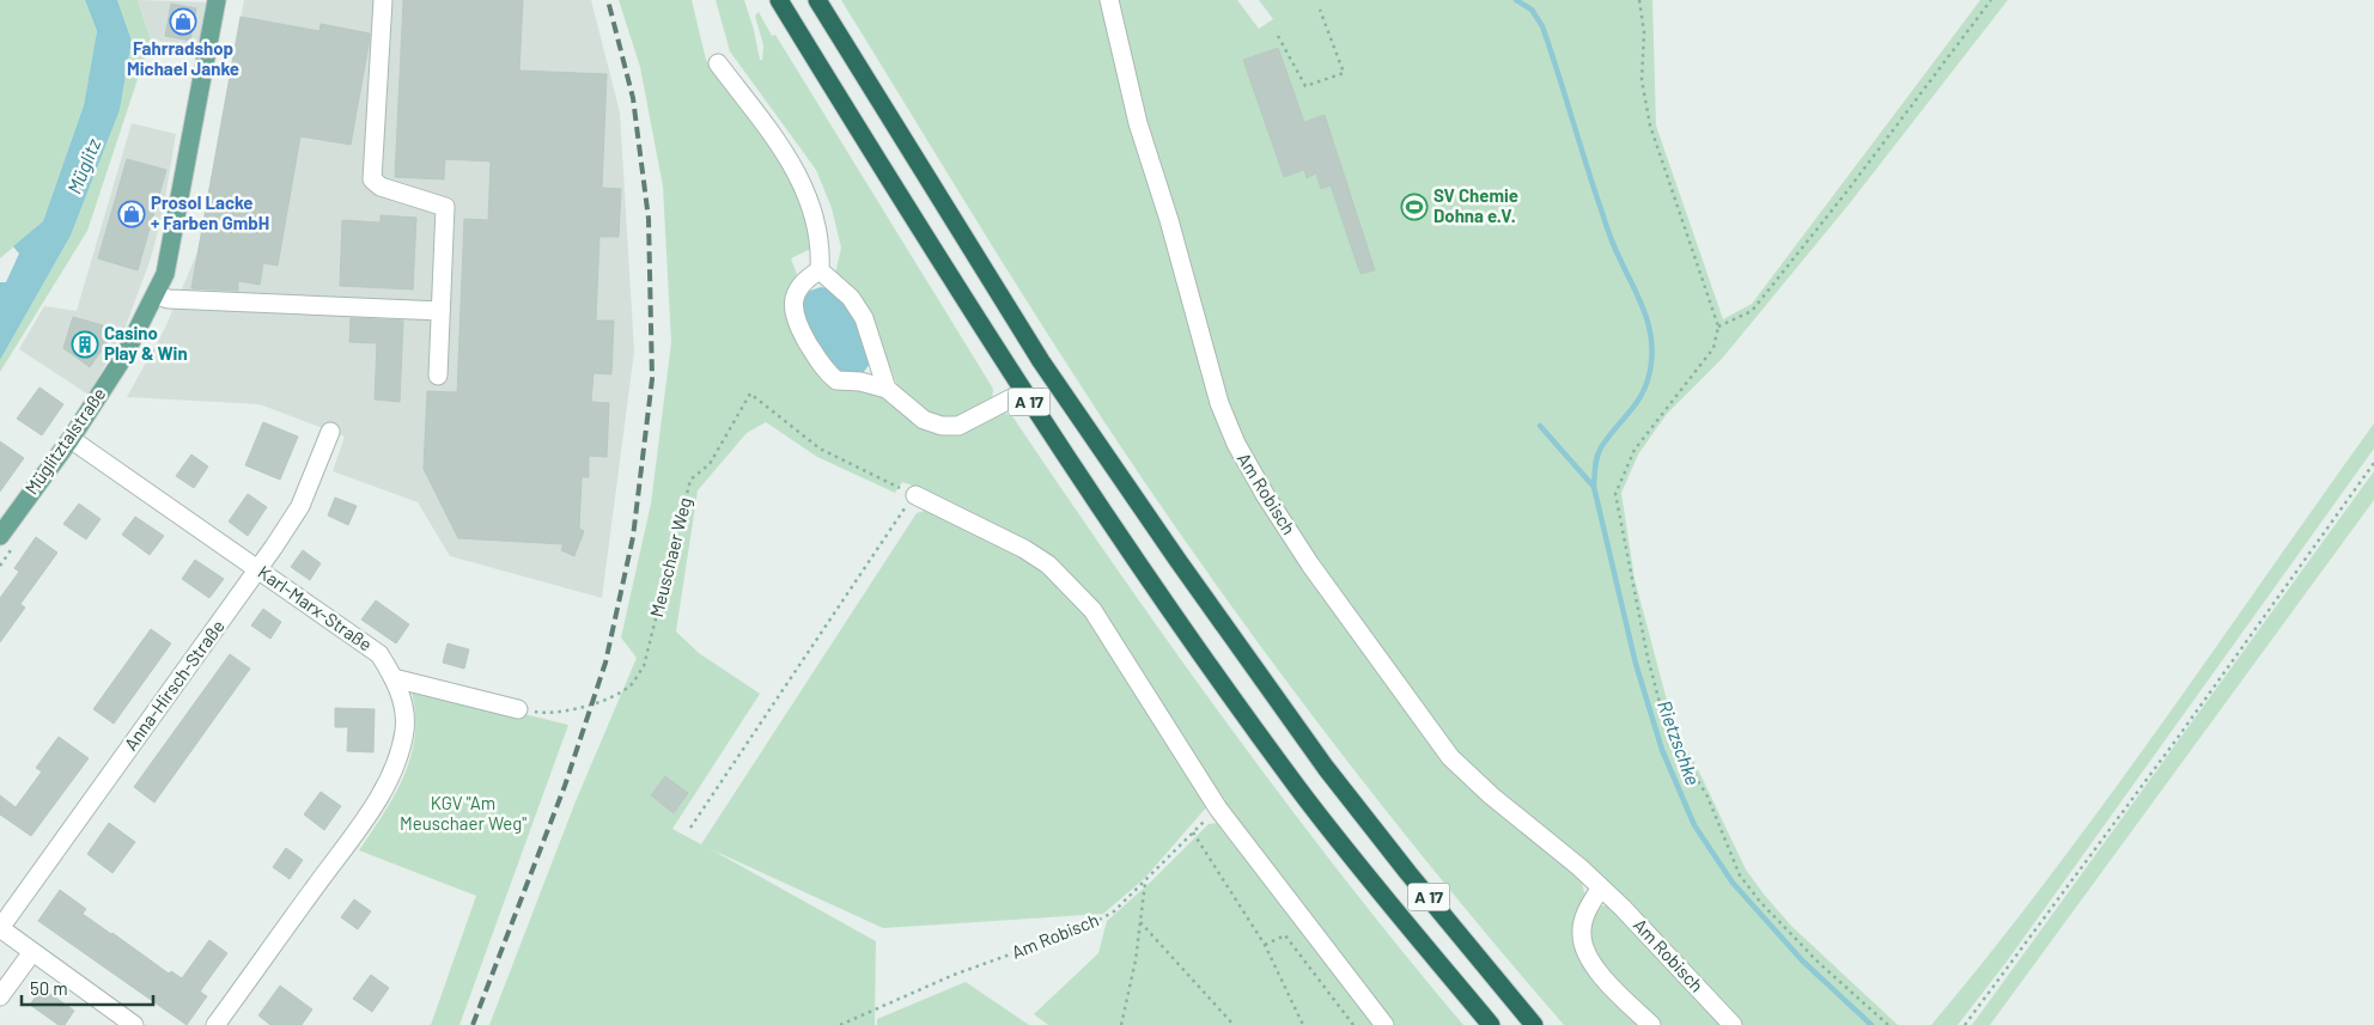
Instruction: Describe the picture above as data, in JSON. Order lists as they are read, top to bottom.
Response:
{
  "streets": {
    "highway": ["A 17"],
    "main road": ["Müglitztalstraße"],
    "street": ["Am Robisch", "Karl-Marx-Straße", "Anna-Hirsch-Straße"],
    "path": ["Meuschaer Weg"]
  },
  "crossings": [
    ["Müglitztalstraße", "Karl-Marx-Straße"],
    ["Karl-Marx-Straße", "Anna-Hirsch-Straße"]
  ],
  "water": ["Müglitz", "Rietzschke"],
  "parks": ["KGV \"Am Meuschaer Weg\""],
  "places": {
    "shop": ["Fahrradshop Michael Janke", "Prosol Lacke + Farben GmbH"],
    "sports": ["SV Chemie Dohna e.V."],
    "building": ["Casino Play & Win"]
  },
  "scale_bar": "50 m"
}
